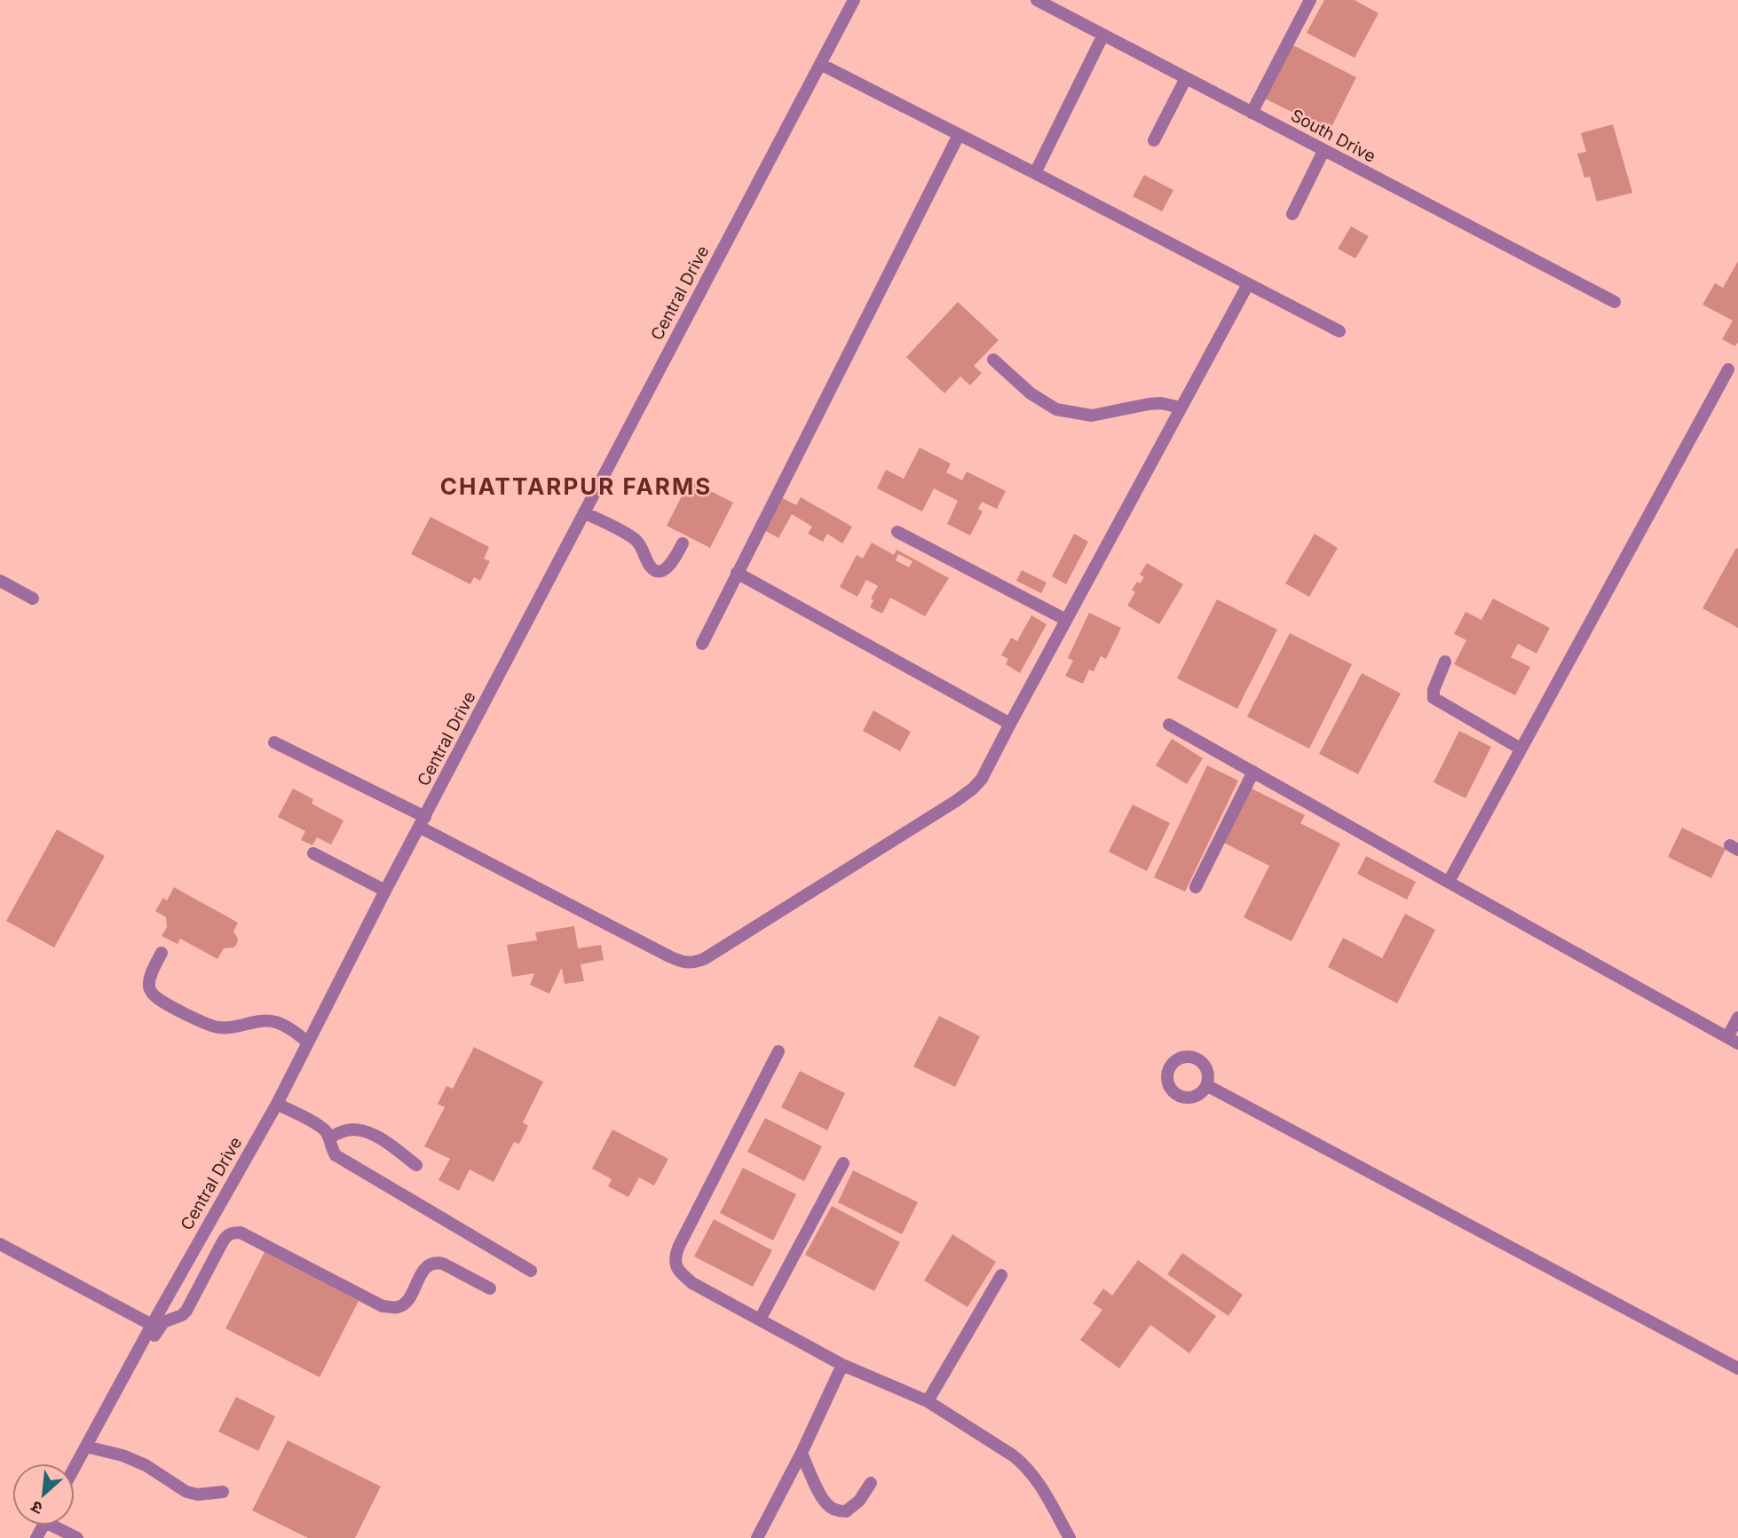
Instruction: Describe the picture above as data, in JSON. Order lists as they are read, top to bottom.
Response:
{
  "streets": {
    "street": ["South Drive", "Central Drive"]
  },
  "districts": ["CHATTARPUR FARMS"],
  "north": "bottom left"
}
